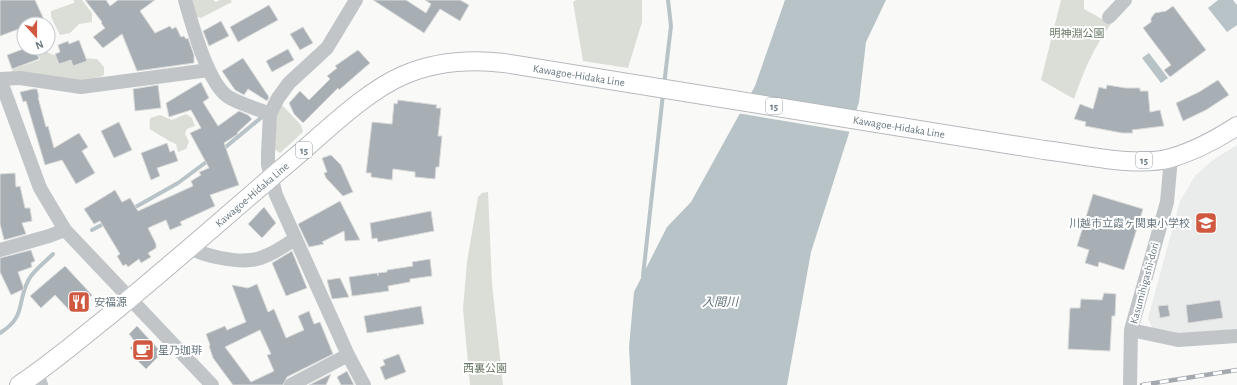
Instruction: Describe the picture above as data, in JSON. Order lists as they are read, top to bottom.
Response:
{
  "streets": {
    "main road": ["Kawagoe-Hidaka Line", "15"],
    "street": ["Kasumihigashi-dori"]
  },
  "crossings": [
    ["Kawagoe-Hidaka Line", "Kasumihigashi-dori"]
  ],
  "water": ["入間川"],
  "parks": ["明神淵公園", "西裏公園"],
  "places": {
    "school or university": ["川越市立霞ヶ関東小学校"],
    "restaurant": ["安福源"],
    "cafe": ["星乃珈琲"]
  },
  "north": "bottom"
}
